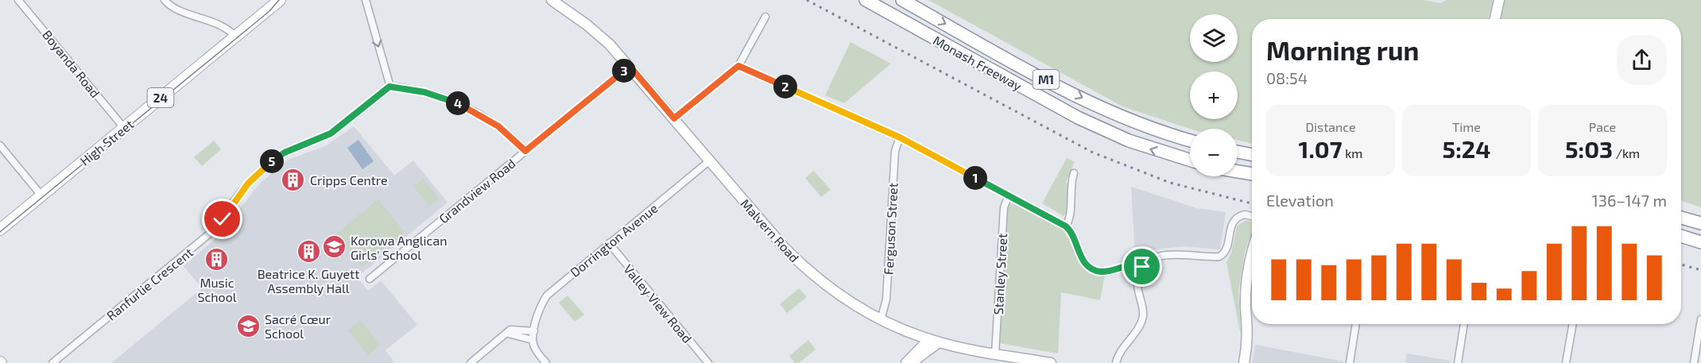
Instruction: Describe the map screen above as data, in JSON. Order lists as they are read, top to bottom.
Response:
{
  "streets": {
    "highway": ["Monash Freeway", "M1"],
    "main road": ["24", "High Street", "Malvern Road"],
    "street": [
      "Boyanda Road",
      "Grandview Road",
      "Ferguson Street",
      "Dorrington Avenue",
      "Stanley Street",
      "Ranfurlie Crescent",
      "Valley View Road"
    ]
  },
  "crossings": [
    ["Boyanda Road", "High Street"],
    ["Grandview Road", "Malvern Road"],
    ["Ferguson Street", "Malvern Road"],
    ["Malvern Road", "Dorrington Avenue"],
    ["Malvern Road", "Stanley Street"],
    ["Dorrington Avenue", "Valley View Road"]
  ],
  "places": {
    "building": ["Cripps Centre", "Beatrice K. Guyett Assembly Hall", "Music School"],
    "school or university": ["Korowa Anglican Girls' School", "Sacré Cœur School"]
  },
  "page": {
    "map_buttons": ["+", "−"],
    "heading": ["Morning run", "08:54"],
    "pins": [
      "3",
      "2",
      "4",
      "5",
      "1"
    ],
    "stats": [
      ["Distance", "1.07 km"],
      ["Time", "5:24"],
      ["Pace", "5:03 /km"]
    ],
    "chart": ["Elevation", "136–147 m"]
  }
}
